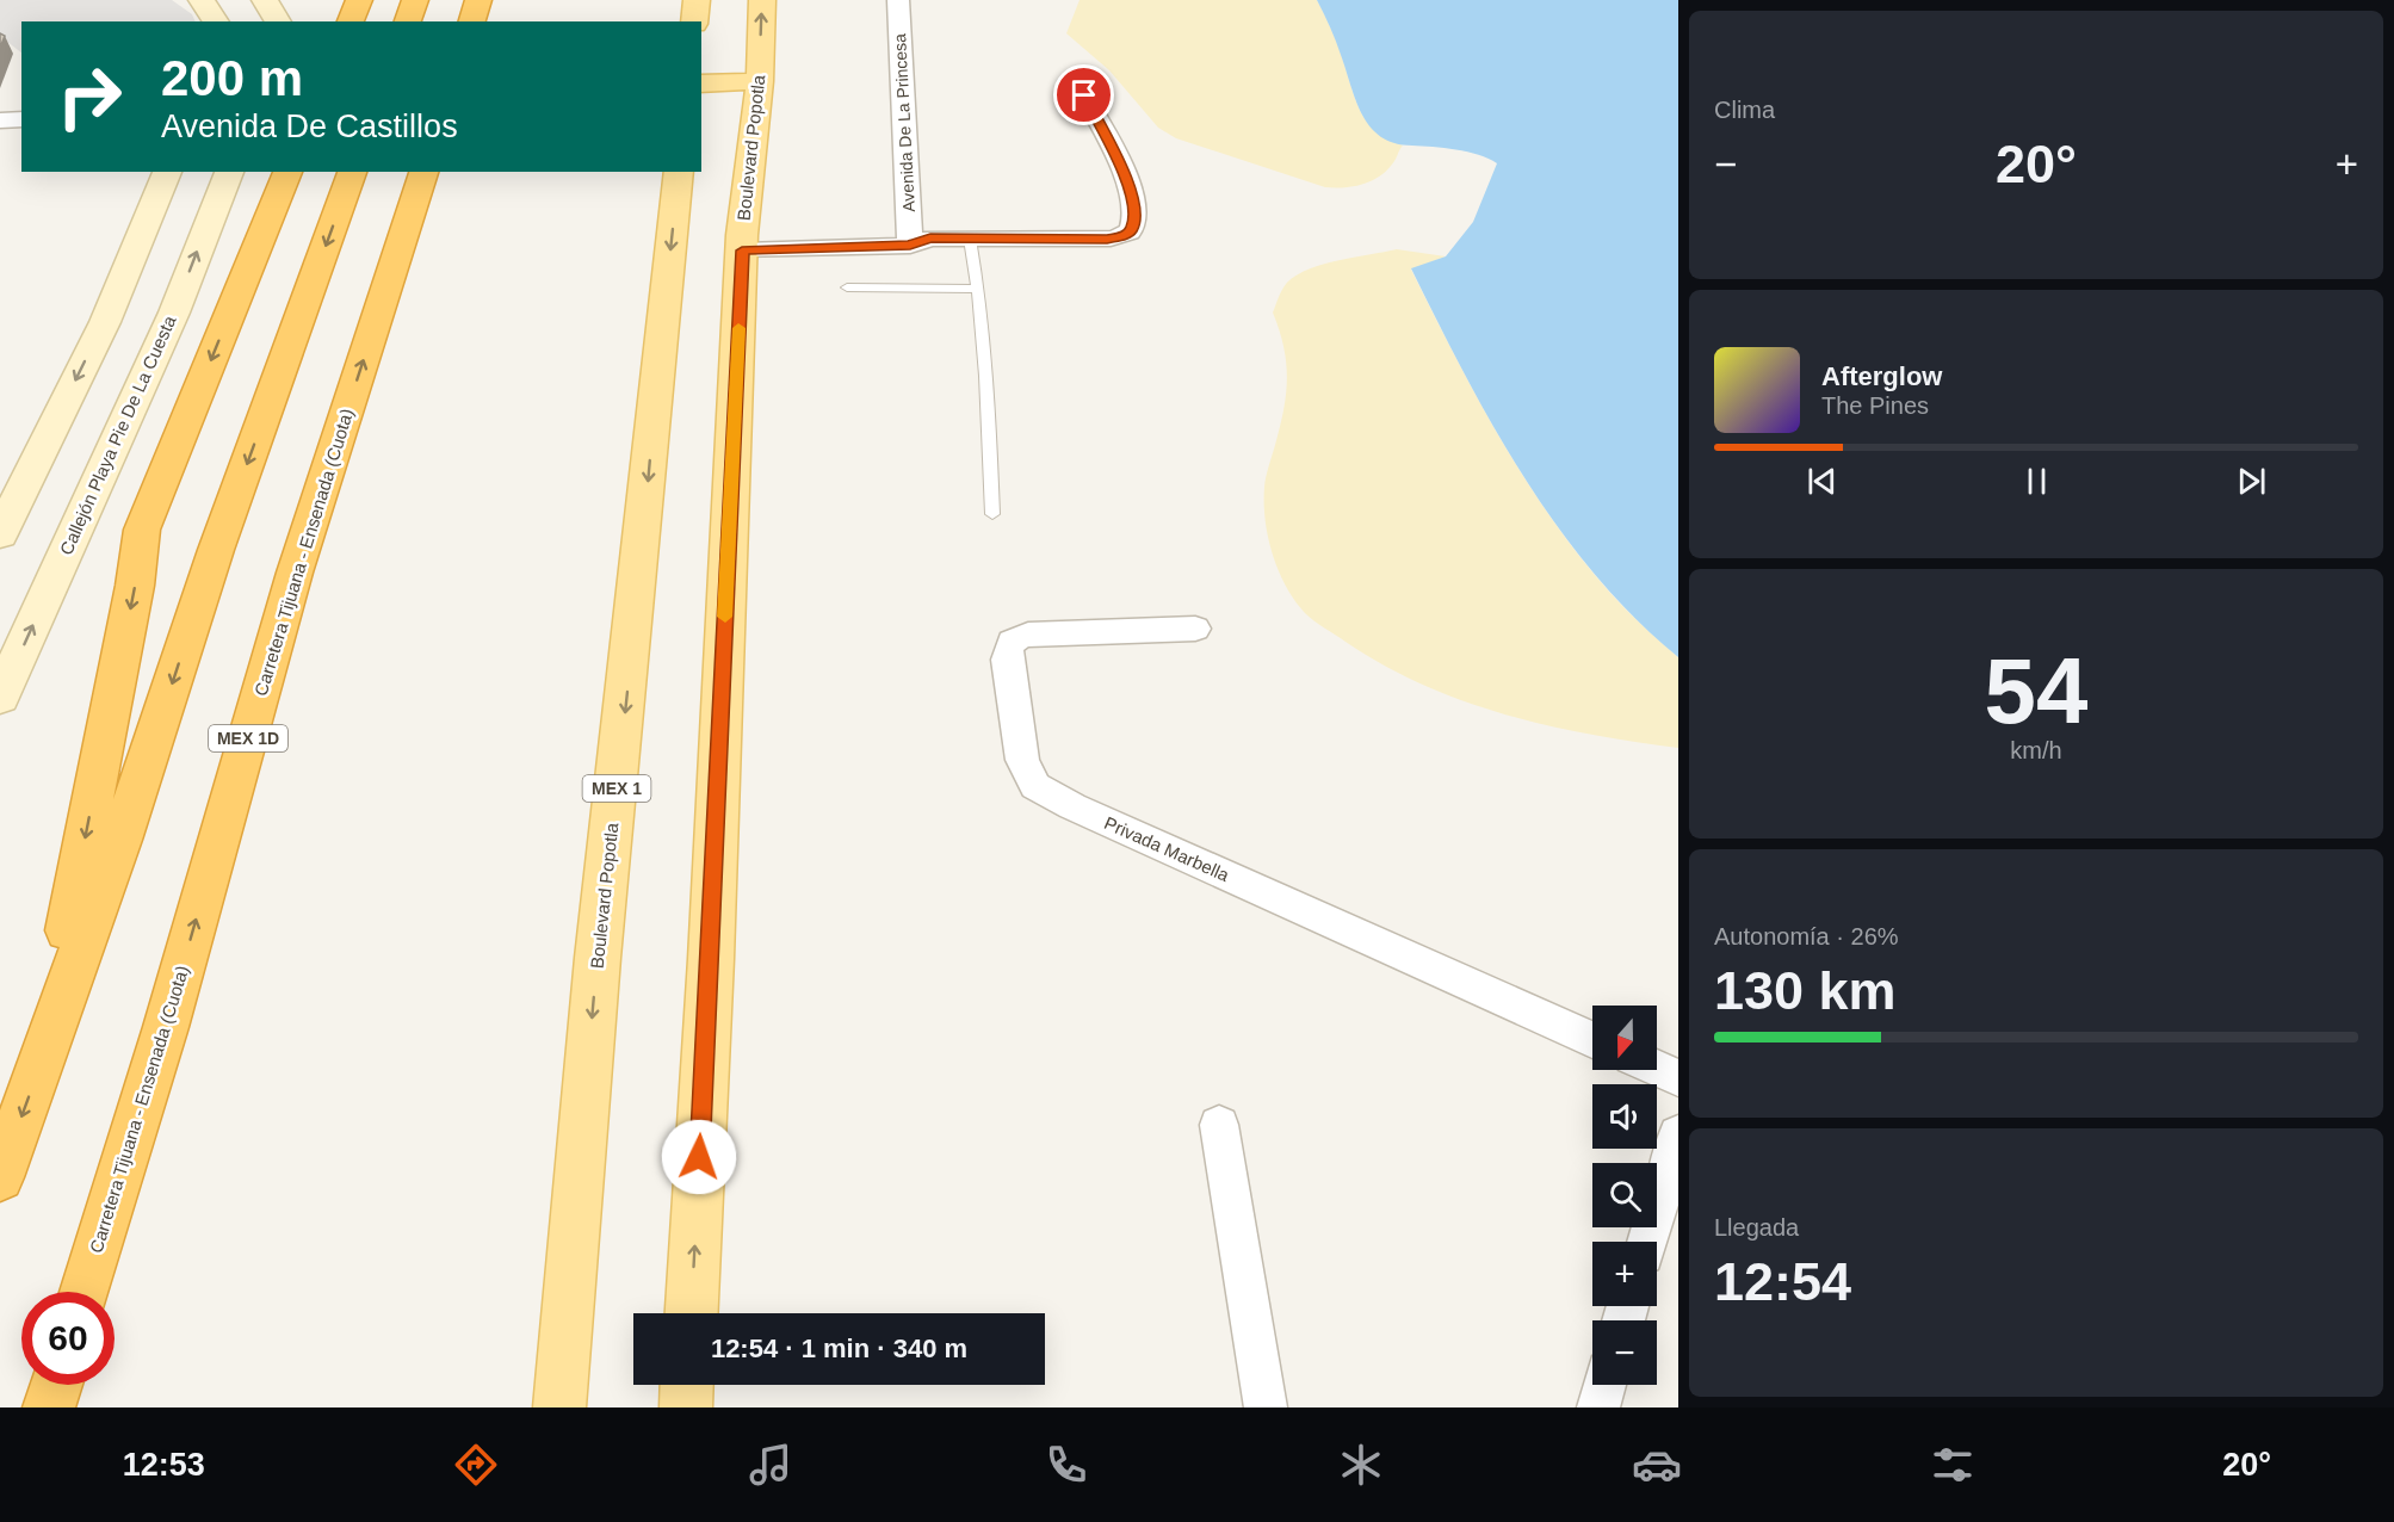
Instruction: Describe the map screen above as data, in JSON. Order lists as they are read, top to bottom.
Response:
{
  "streets": {
    "highway": ["Carretera Tijuana - Ensenada (Cuota)", "MEX 1D"],
    "main road": ["Boulevard Popotla", "Callejón Playa Pie De La Cuesta", "MEX 1"],
    "street": ["Avenida De La Princesa", "Privada Marbella"]
  },
  "north": "bottom",
  "page": {
    "tile": [
      "Clima",
      ["54", "km/h"],
      ["Autonomía · 26%", "130 km"],
      ["Llegada", "12:54"]
    ],
    "turn": ["200 m", "Avenida De Castillos"],
    "heat": ["−", "20°", "+"],
    "song": ["Afterglow", "The Pines"],
    "map_buttons": ["+", "−"],
    "limit": "60",
    "trip": "12:54 · 1 min · 340 m",
    "tabs": ["12:53", "20°"]
  }
}
